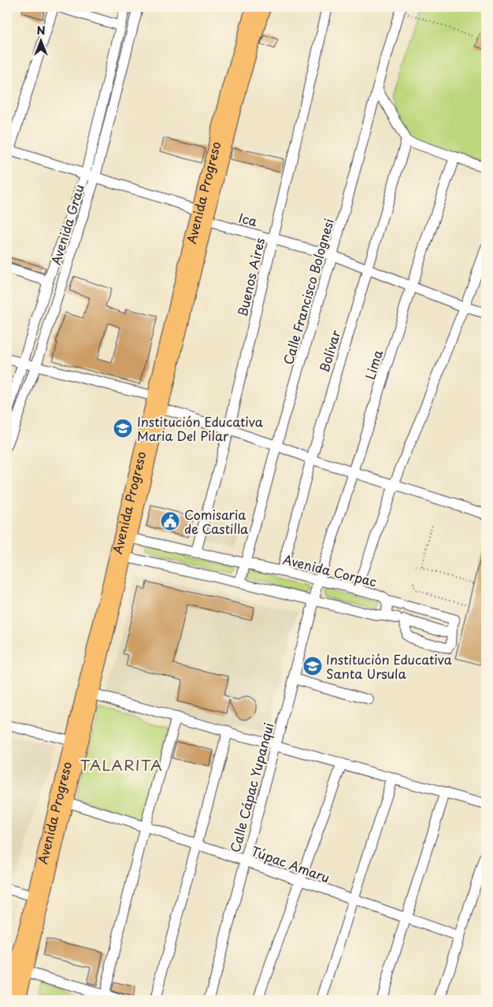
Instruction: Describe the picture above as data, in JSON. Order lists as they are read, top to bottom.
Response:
{
  "streets": {
    "main road": ["Avenida Progreso"],
    "street": [
      "Ica",
      "Avenida Grau",
      "Buenos Aires",
      "Calle Francisco Bolognesi",
      "Bolívar",
      "Lima",
      "Avenida Corpac",
      "Calle Cápac Yupanqui",
      "Túpac Amaru"
    ]
  },
  "crossings": [
    ["Avenida Progreso", "Ica"],
    ["Avenida Progreso", "Avenida Corpac"],
    ["Avenida Progreso", "Túpac Amaru"],
    ["Ica", "Buenos Aires"],
    ["Ica", "Calle Francisco Bolognesi"],
    ["Ica", "Bolívar"],
    ["Ica", "Lima"],
    ["Buenos Aires", "Avenida Corpac"],
    ["Calle Francisco Bolognesi", "Avenida Corpac"],
    ["Bolívar", "Avenida Corpac"],
    ["Lima", "Avenida Corpac"],
    ["Lima", "Calle Cápac Yupanqui"],
    ["Avenida Corpac", "Calle Cápac Yupanqui"],
    ["Calle Cápac Yupanqui", "Túpac Amaru"]
  ],
  "districts": ["TALARITA"],
  "places": {
    "school or university": ["Institución Educativa Maria Del Pilar", "Institución Educativa Santa Ursula"],
    "public building": ["Comisaria de Castilla"]
  },
  "north": "top"
}
